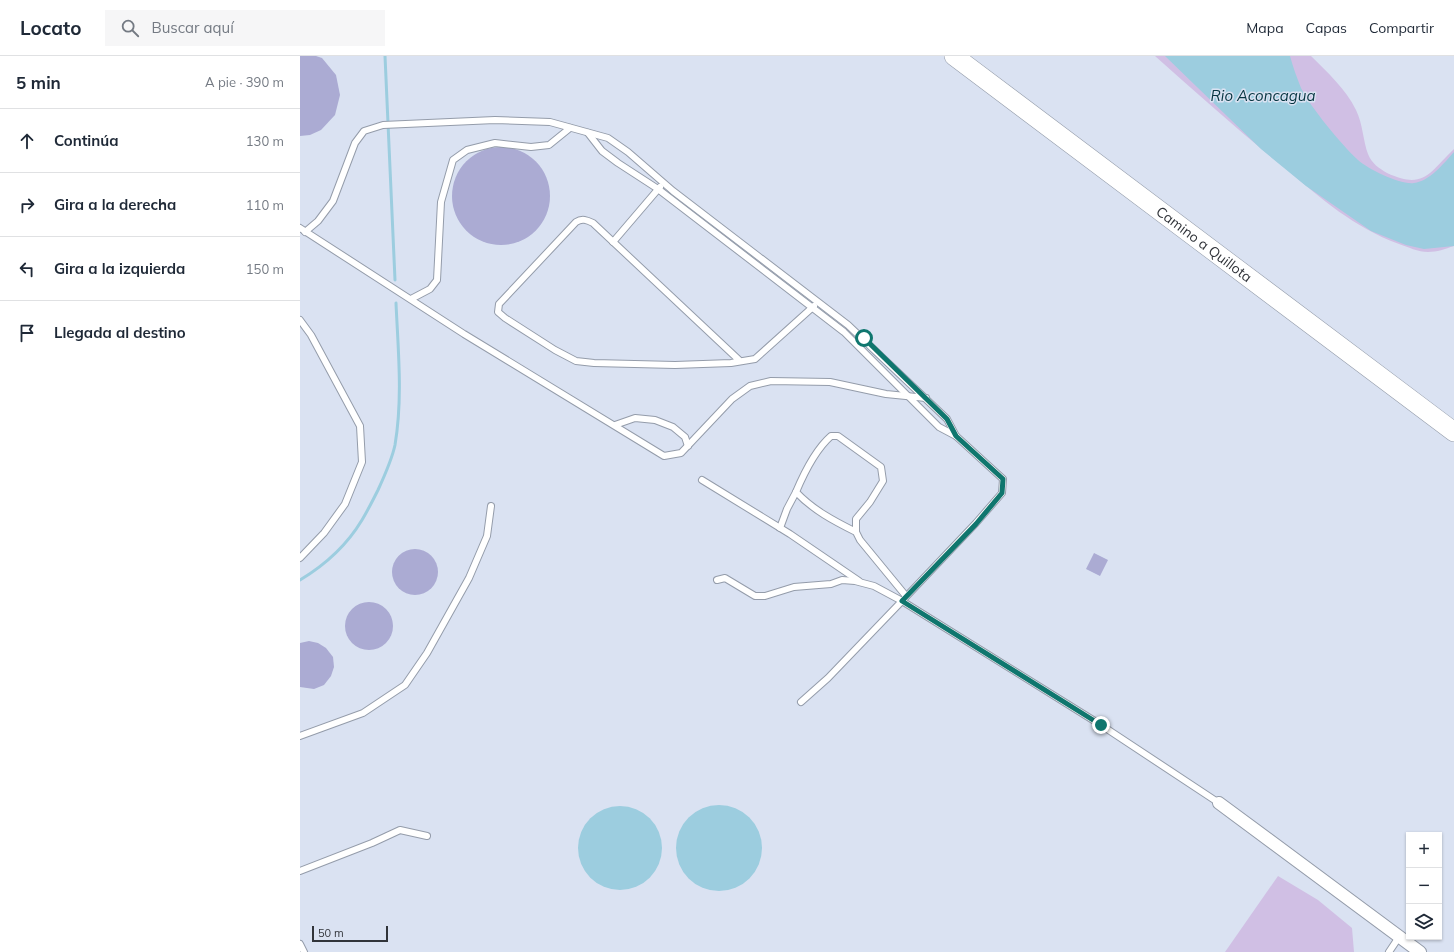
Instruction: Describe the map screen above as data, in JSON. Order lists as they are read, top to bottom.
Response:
{
  "streets": {
    "main road": ["Camino a Quillota"]
  },
  "water": ["Rio Aconcagua"],
  "scale_bar": "50 m",
  "page": {
    "header": "Locato",
    "search": "Buscar aquí",
    "nav": ["Mapa", "Capas", "Compartir"],
    "heading": ["5 min", "A pie · 390 m"],
    "list": [
      ["Continúa", "130 m"],
      ["Gira a la derecha", "110 m"],
      ["Gira a la izquierda", "150 m"],
      "Llegada al destino"
    ],
    "map_buttons": ["+", "−"],
    "scale": "50 m"
  }
}
